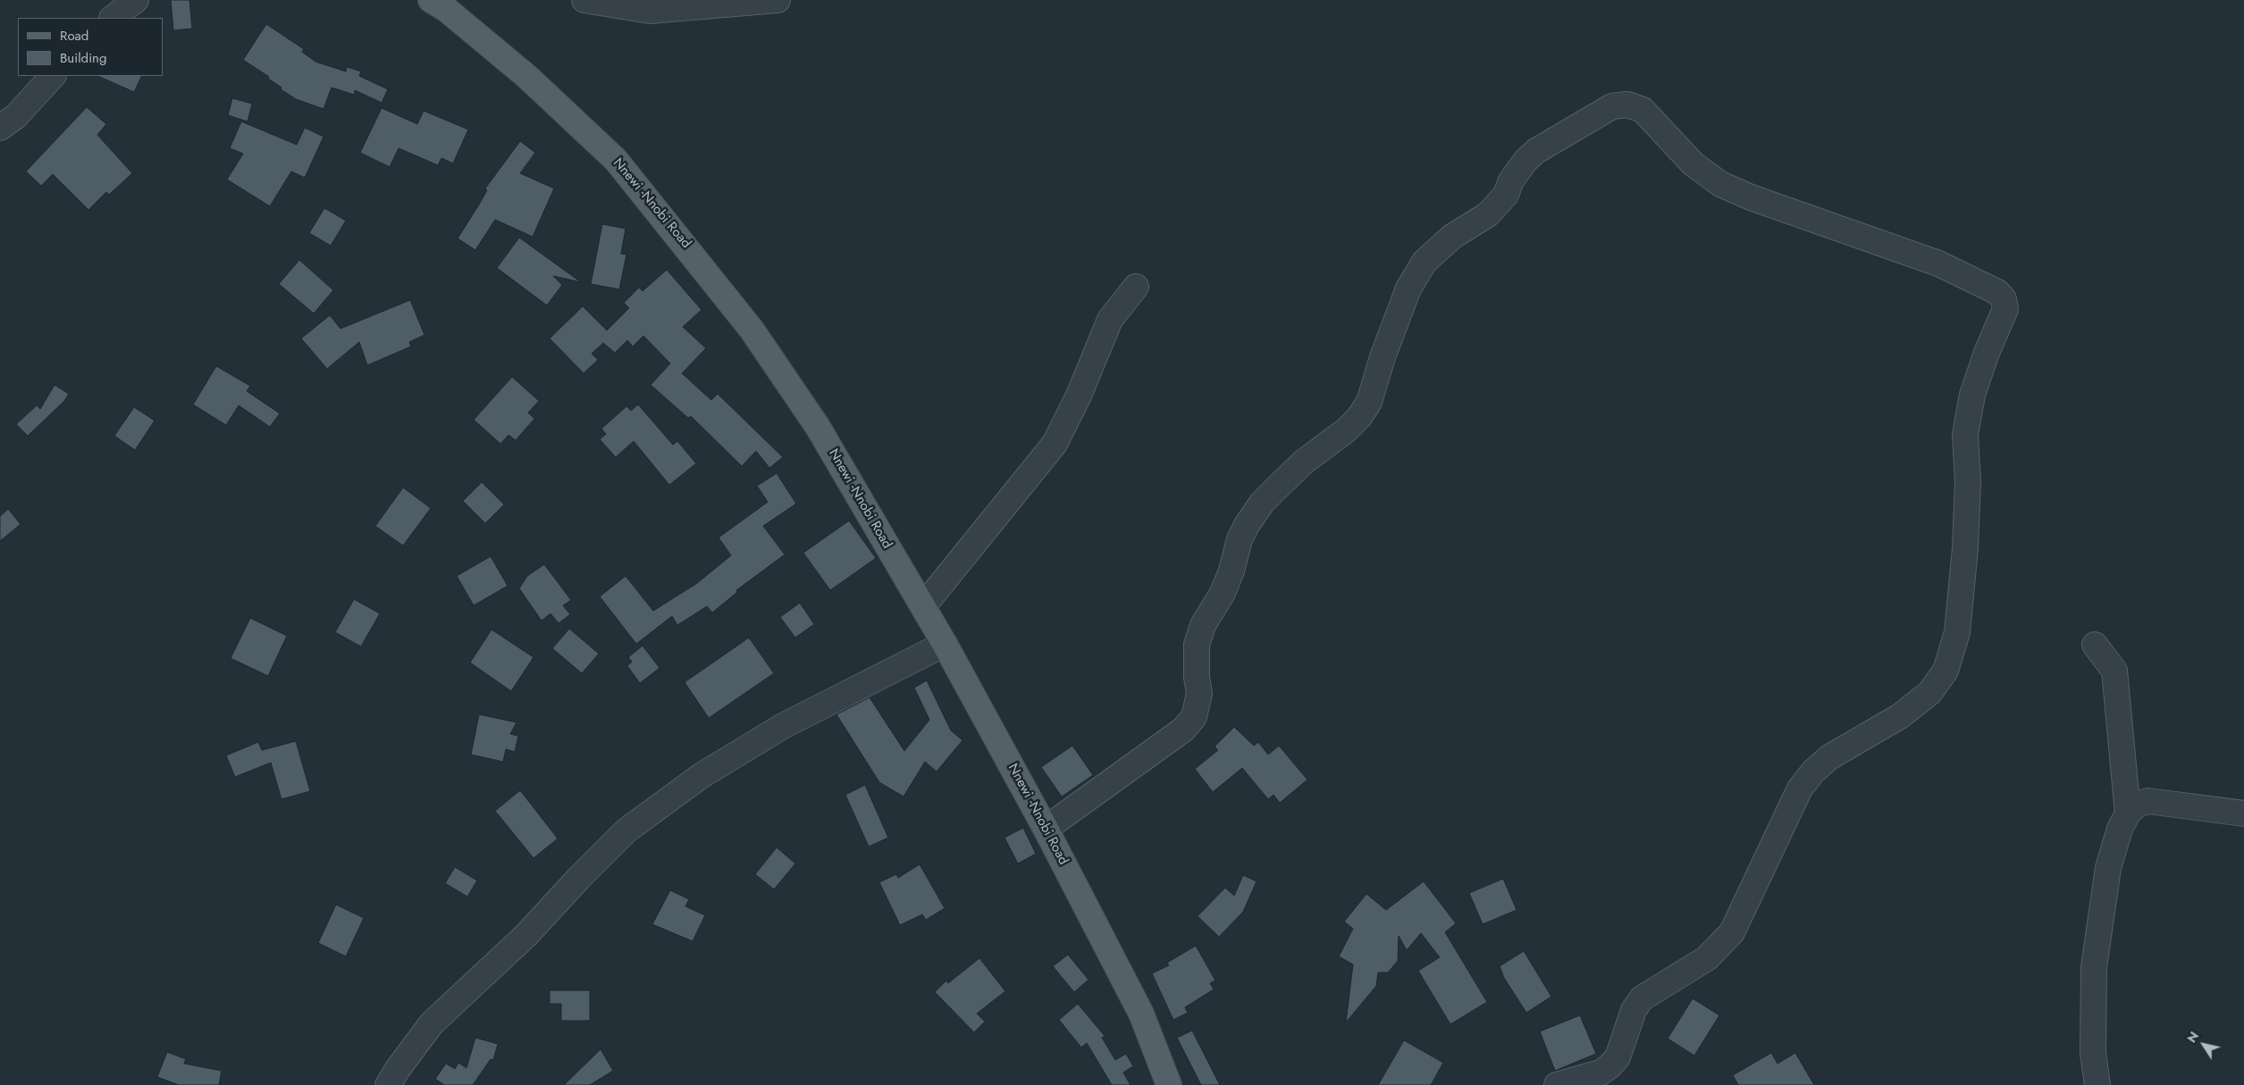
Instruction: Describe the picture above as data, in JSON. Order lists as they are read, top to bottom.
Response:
{
  "streets": {
    "main road": ["Nnewi -Nnobi Road"]
  },
  "legend": ["Road", "Building"],
  "north": "top left"
}
